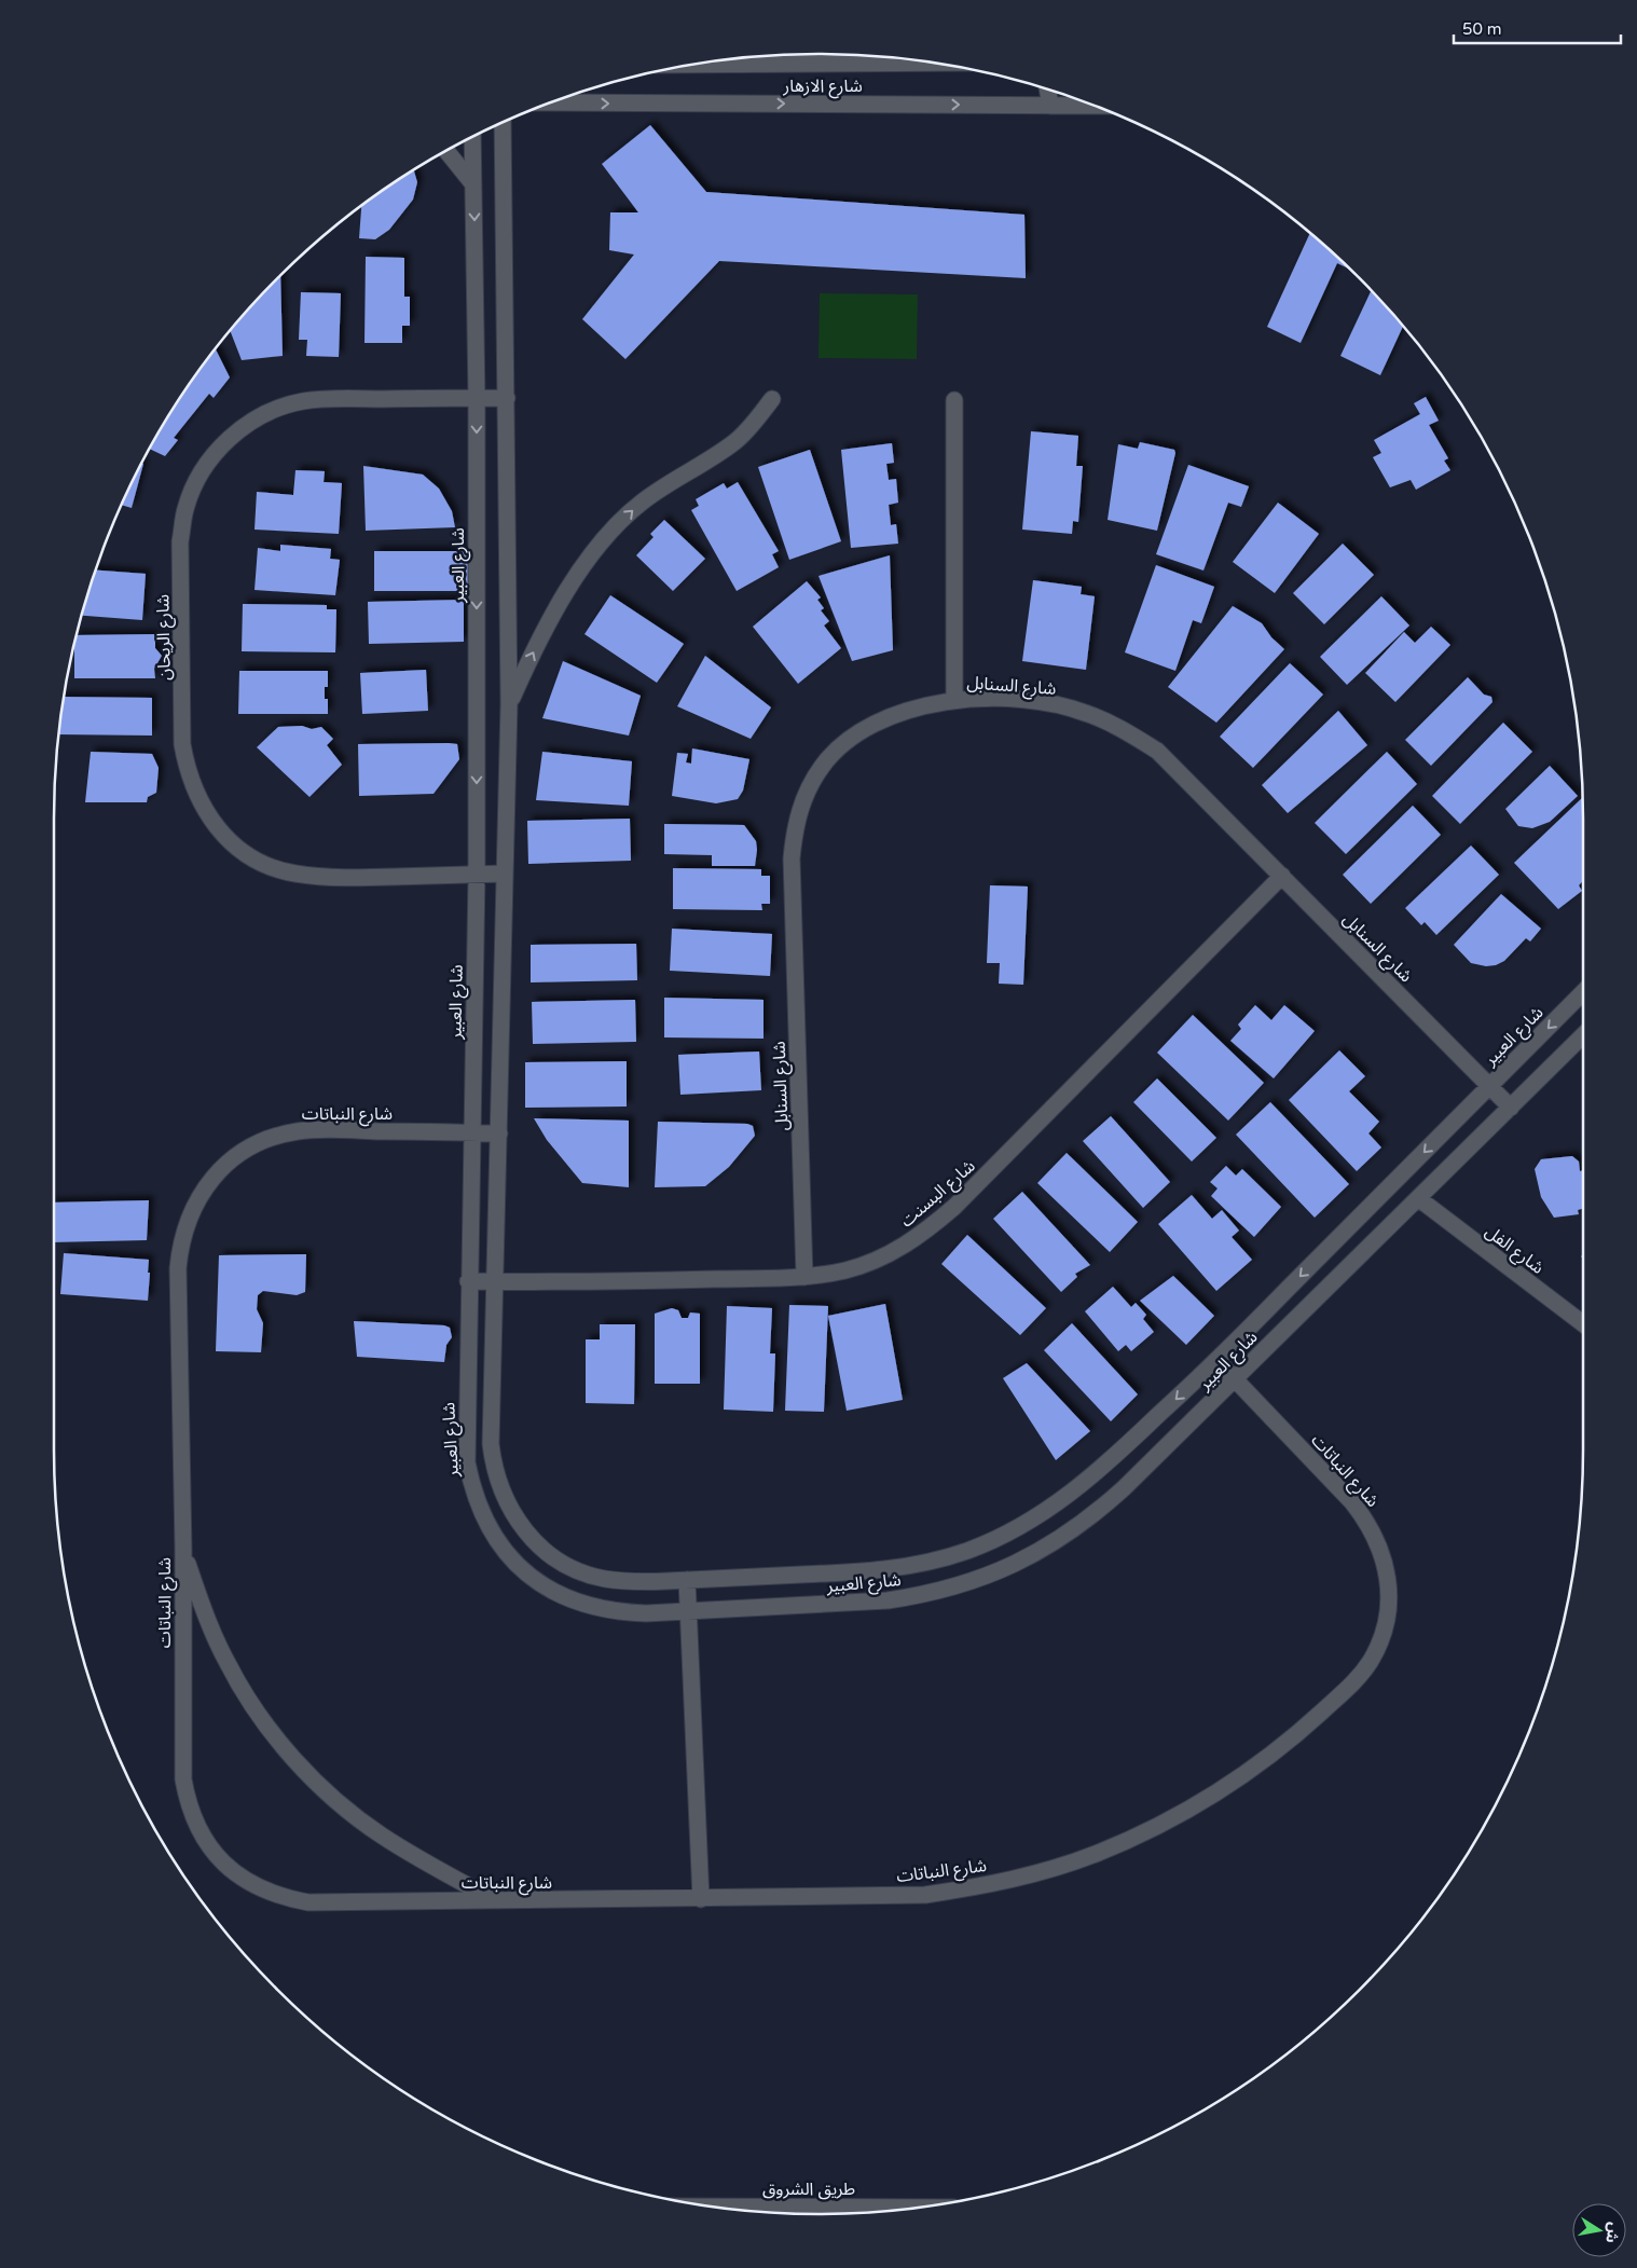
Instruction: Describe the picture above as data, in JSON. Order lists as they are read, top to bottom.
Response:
{
  "streets": {
    "street": [
      "شارع الازهار",
      "شارع العبير",
      "شارع الريحان",
      "شارع السنابل",
      "شارع النباتات",
      "شارع البسنت",
      "شارع الفل",
      "طريق الشروق"
    ]
  },
  "crossings": [
    ["شارع العبير", "شارع الريحان"],
    ["شارع العبير", "شارع السنابل"],
    ["شارع العبير", "شارع النباتات"],
    ["شارع العبير", "شارع البسنت"],
    ["شارع العبير", "شارع الفل"],
    ["شارع السنابل", "شارع البسنت"]
  ],
  "scale_bar": "50 m",
  "north": "right"
}
